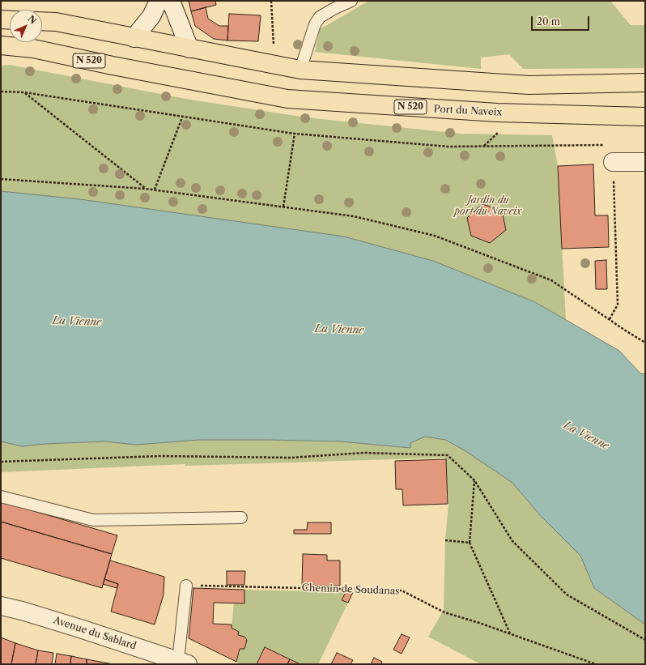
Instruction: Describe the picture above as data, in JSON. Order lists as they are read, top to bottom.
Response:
{
  "streets": {
    "main road": ["N 520", "Port du Naveix"],
    "street": ["Avenue du Sablard"],
    "path": ["Chemin de Soudanas"]
  },
  "water": ["La Vienne"],
  "parks": ["Jardin du port du Naveix"],
  "scale_bar": "20 m",
  "north": "top right"
}
